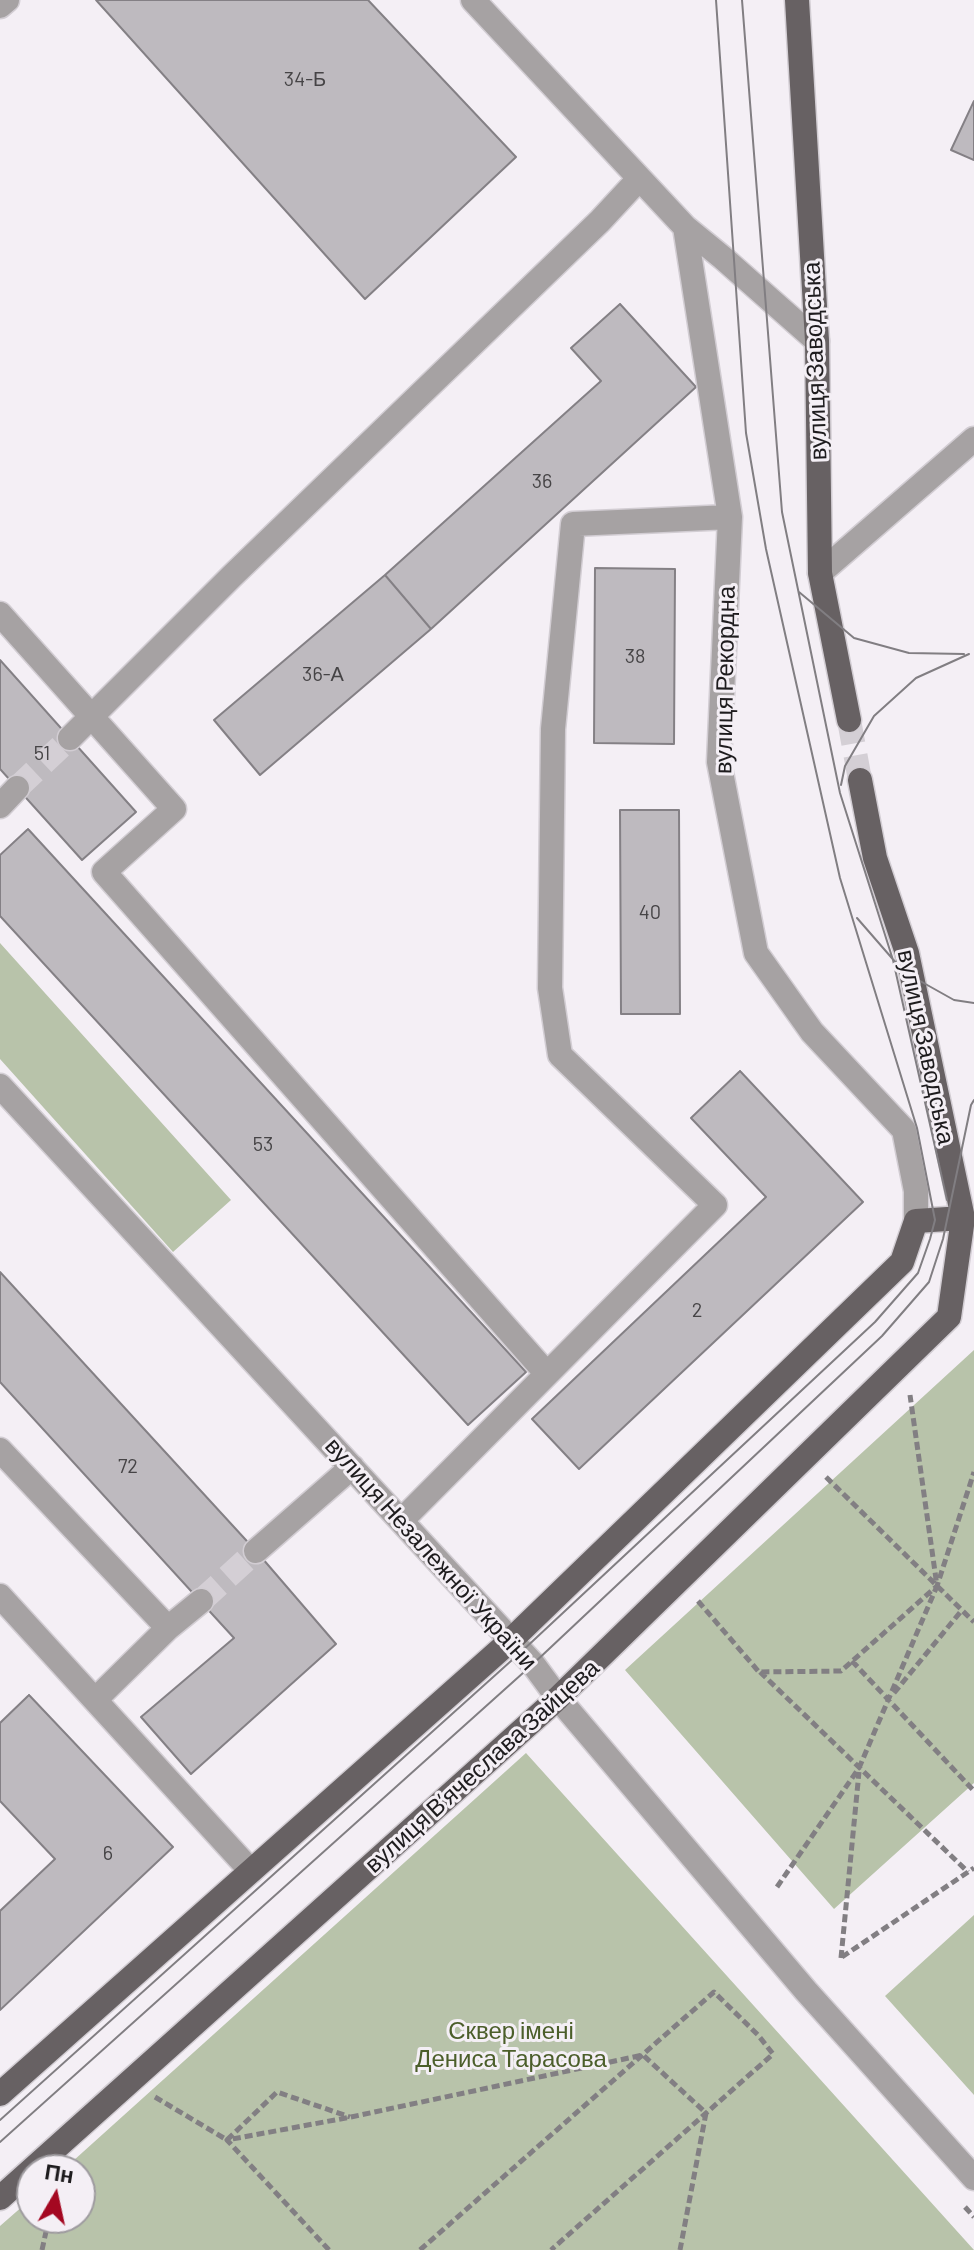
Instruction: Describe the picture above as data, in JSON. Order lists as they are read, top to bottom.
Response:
{
  "streets": {
    "main road": ["вулиця Заводська", "вулиця Вʼячеслава Зайцева"],
    "street": ["вулиця Рекордна", "вулиця Незалежної України"]
  },
  "crossings": [
    ["вулиця Заводська", "вулиця Вʼячеслава Зайцева"],
    ["вулиця Незалежної України", "вулиця Вʼячеслава Зайцева"]
  ],
  "parks": ["Сквер імені Дениса Тарасова"],
  "house_numbers": [
    "34-Б",
    "36",
    "38",
    "36-А",
    "51",
    "40",
    "53",
    "2",
    "72",
    "6"
  ],
  "north": "top"
}
